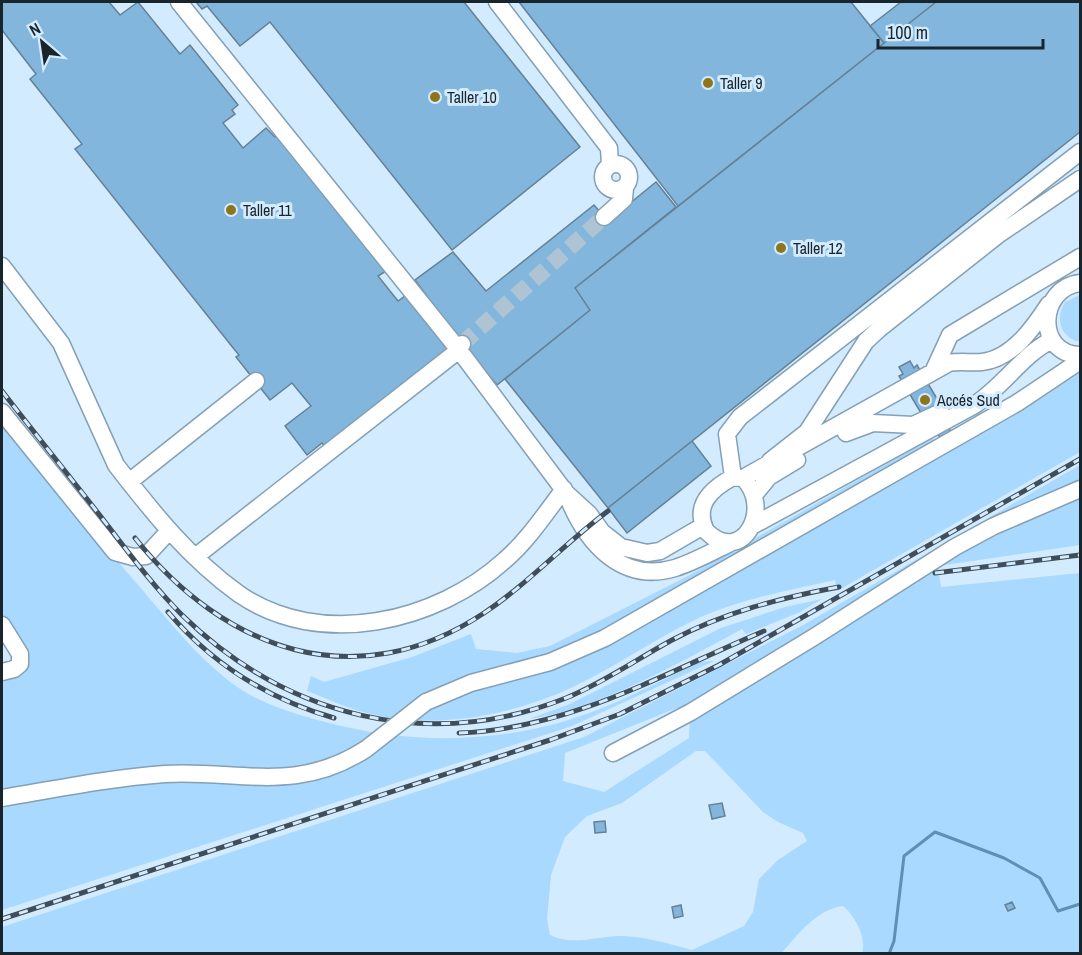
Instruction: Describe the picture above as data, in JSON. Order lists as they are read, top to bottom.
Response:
{
  "places": [
    "Taller 9",
    "Taller 10",
    "Taller 11",
    "Taller 12",
    "Accés Sud"
  ],
  "scale_bar": "100 m",
  "north": "top left"
}
